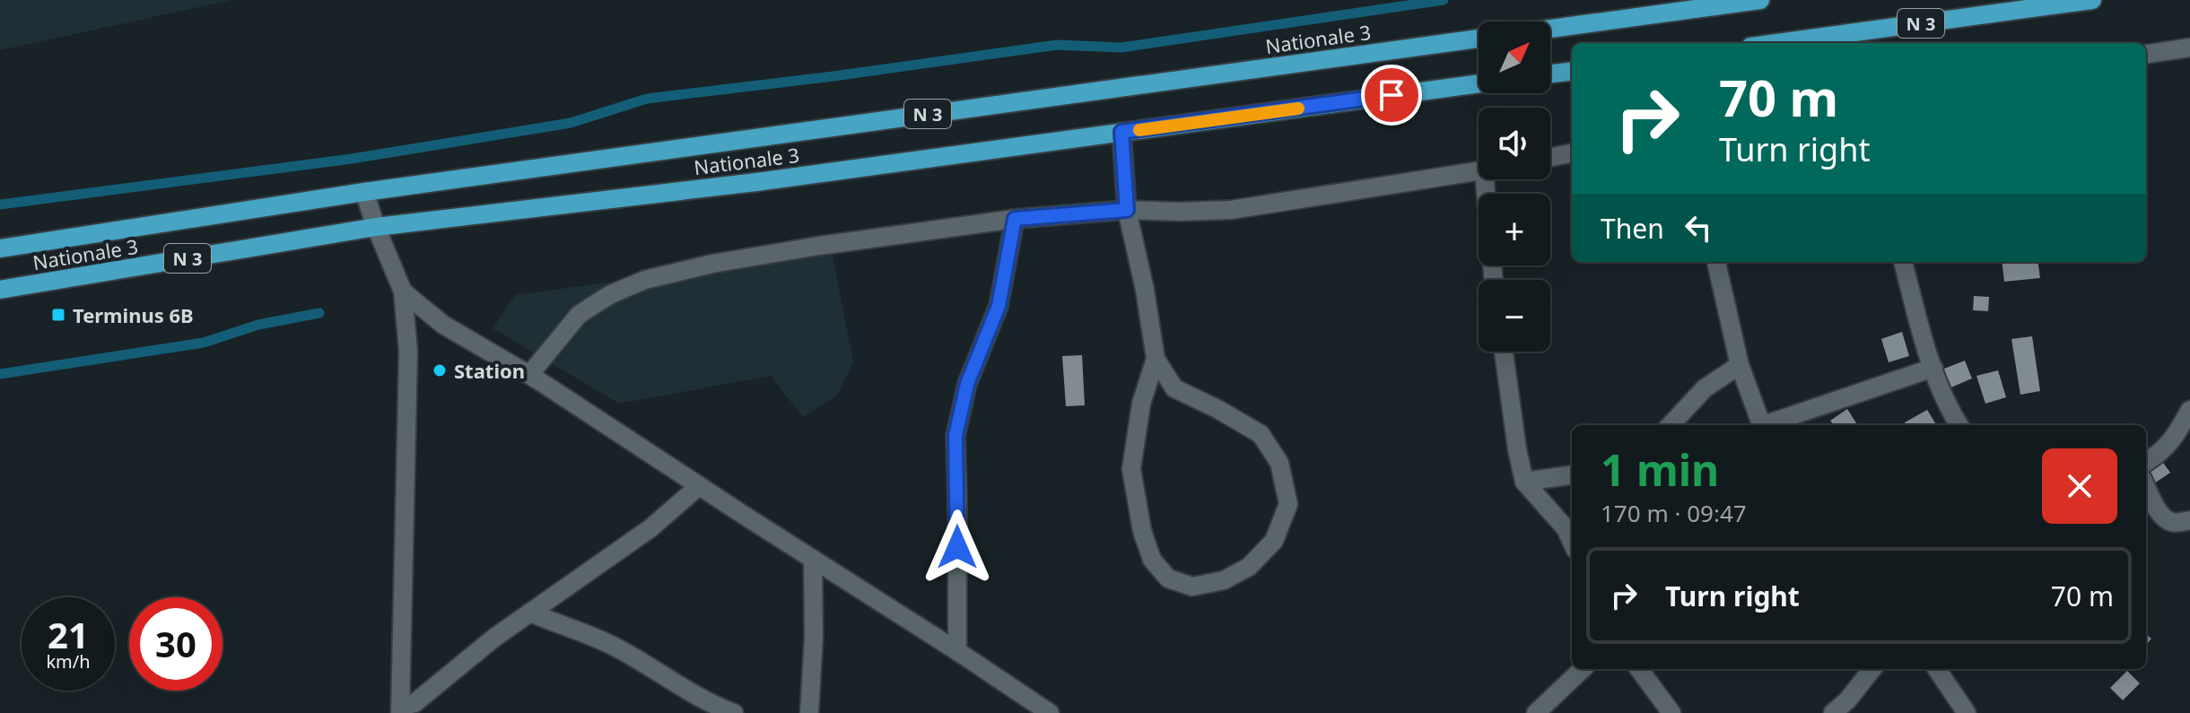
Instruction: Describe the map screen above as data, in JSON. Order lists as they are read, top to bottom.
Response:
{
  "streets": {
    "main road": ["N 3", "Nationale 3"]
  },
  "places": {
    "transit": ["Terminus 6B"],
    "other": ["Station"]
  },
  "north": "top right",
  "page": {
    "map_buttons": ["+", "−"],
    "turn": ["70 m", "Turn right"],
    "then": "Then",
    "heading": ["1 min", "170 m · 09:47"],
    "list": [
      {
        "name": "Turn right",
        "value": "70 m"
      }
    ],
    "speed": "21 km/h",
    "limit": "30"
  }
}
